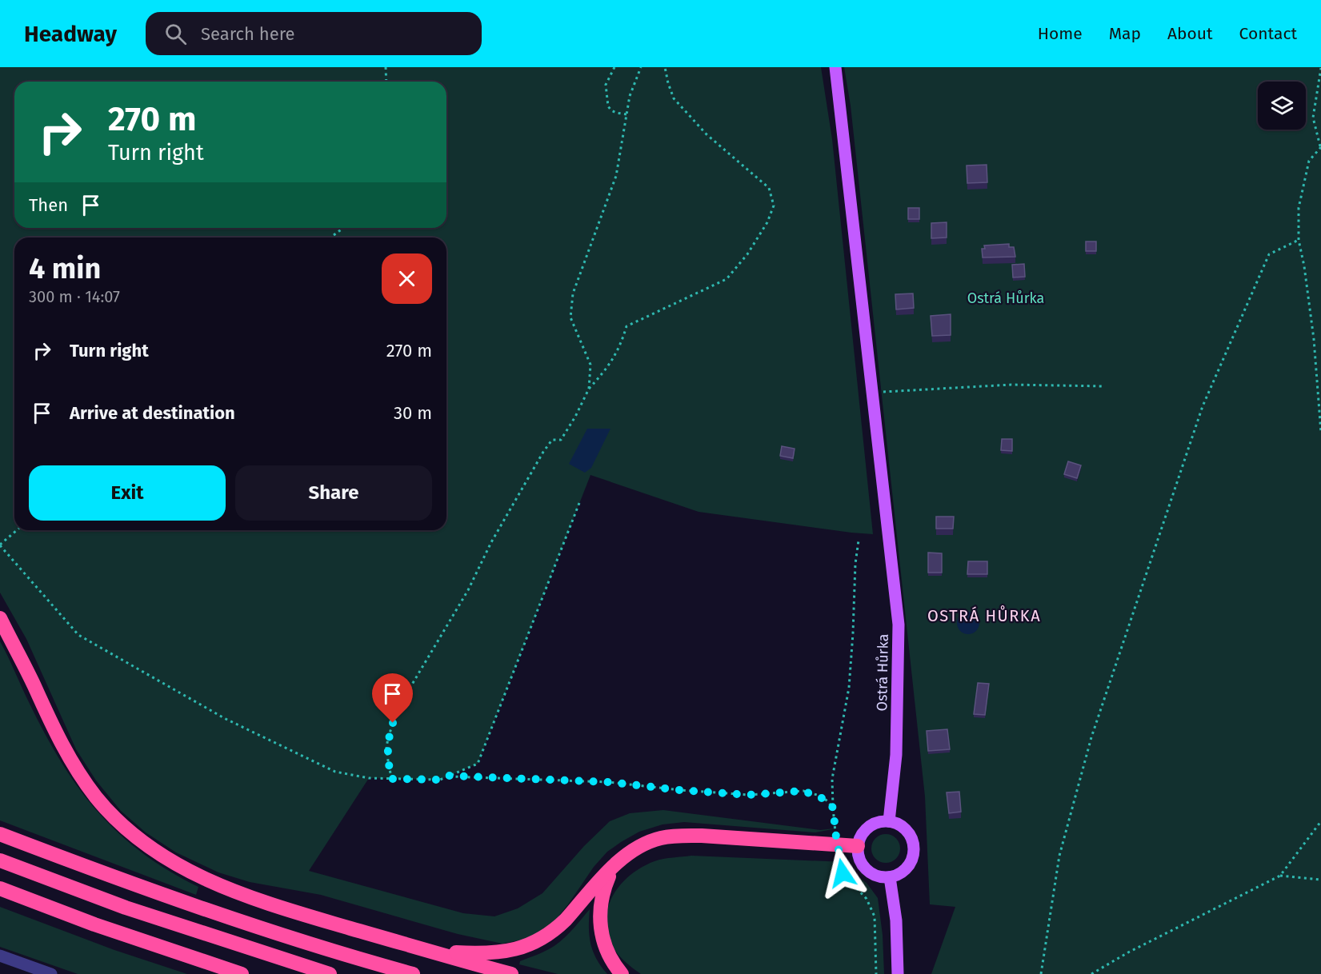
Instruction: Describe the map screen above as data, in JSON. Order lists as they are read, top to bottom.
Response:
{
  "streets": {
    "main road": ["Ostrá Hůrka"]
  },
  "districts": ["OSTRÁ HŮRKA"],
  "parks": ["Ostrá Hůrka"],
  "page": {
    "header": "Headway",
    "search": "Search here",
    "nav": [
      "Home",
      "Map",
      "About",
      "Contact"
    ],
    "turn": ["270 m", "Turn right"],
    "then": "Then",
    "heading": ["4 min", "300 m · 14:07"],
    "list": [
      {
        "name": "Turn right",
        "value": "270 m"
      },
      {
        "name": "Arrive at destination",
        "value": "30 m"
      }
    ],
    "buttons": ["Exit", "Share"]
  }
}
